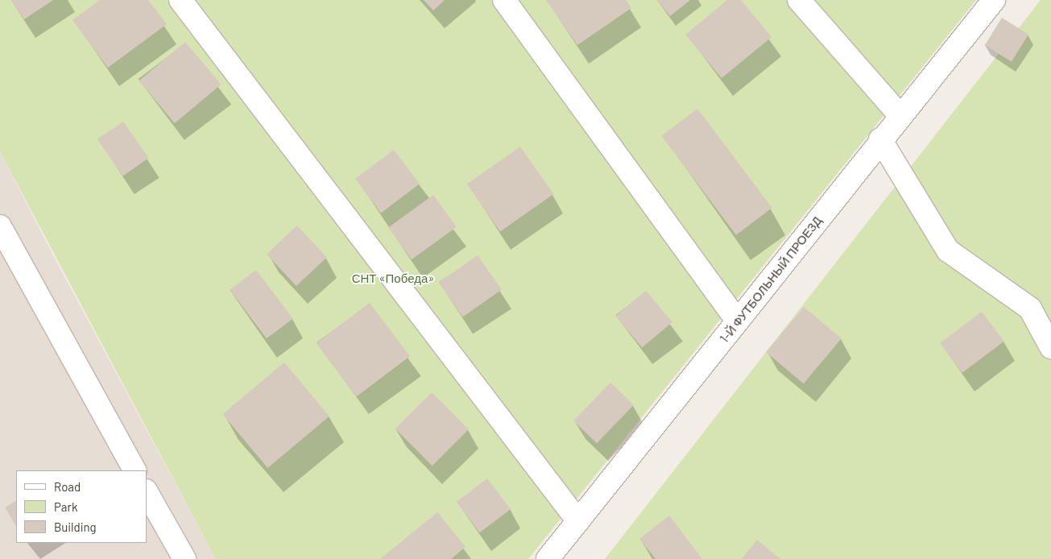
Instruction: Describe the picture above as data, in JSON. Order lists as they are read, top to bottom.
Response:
{
  "streets": {
    "street": ["1-Й ФУТБОЛЬНЫЙ ПРОЕЗД"]
  },
  "parks": ["СНТ «Победа»"],
  "legend": ["Road", "Park", "Building"]
}
